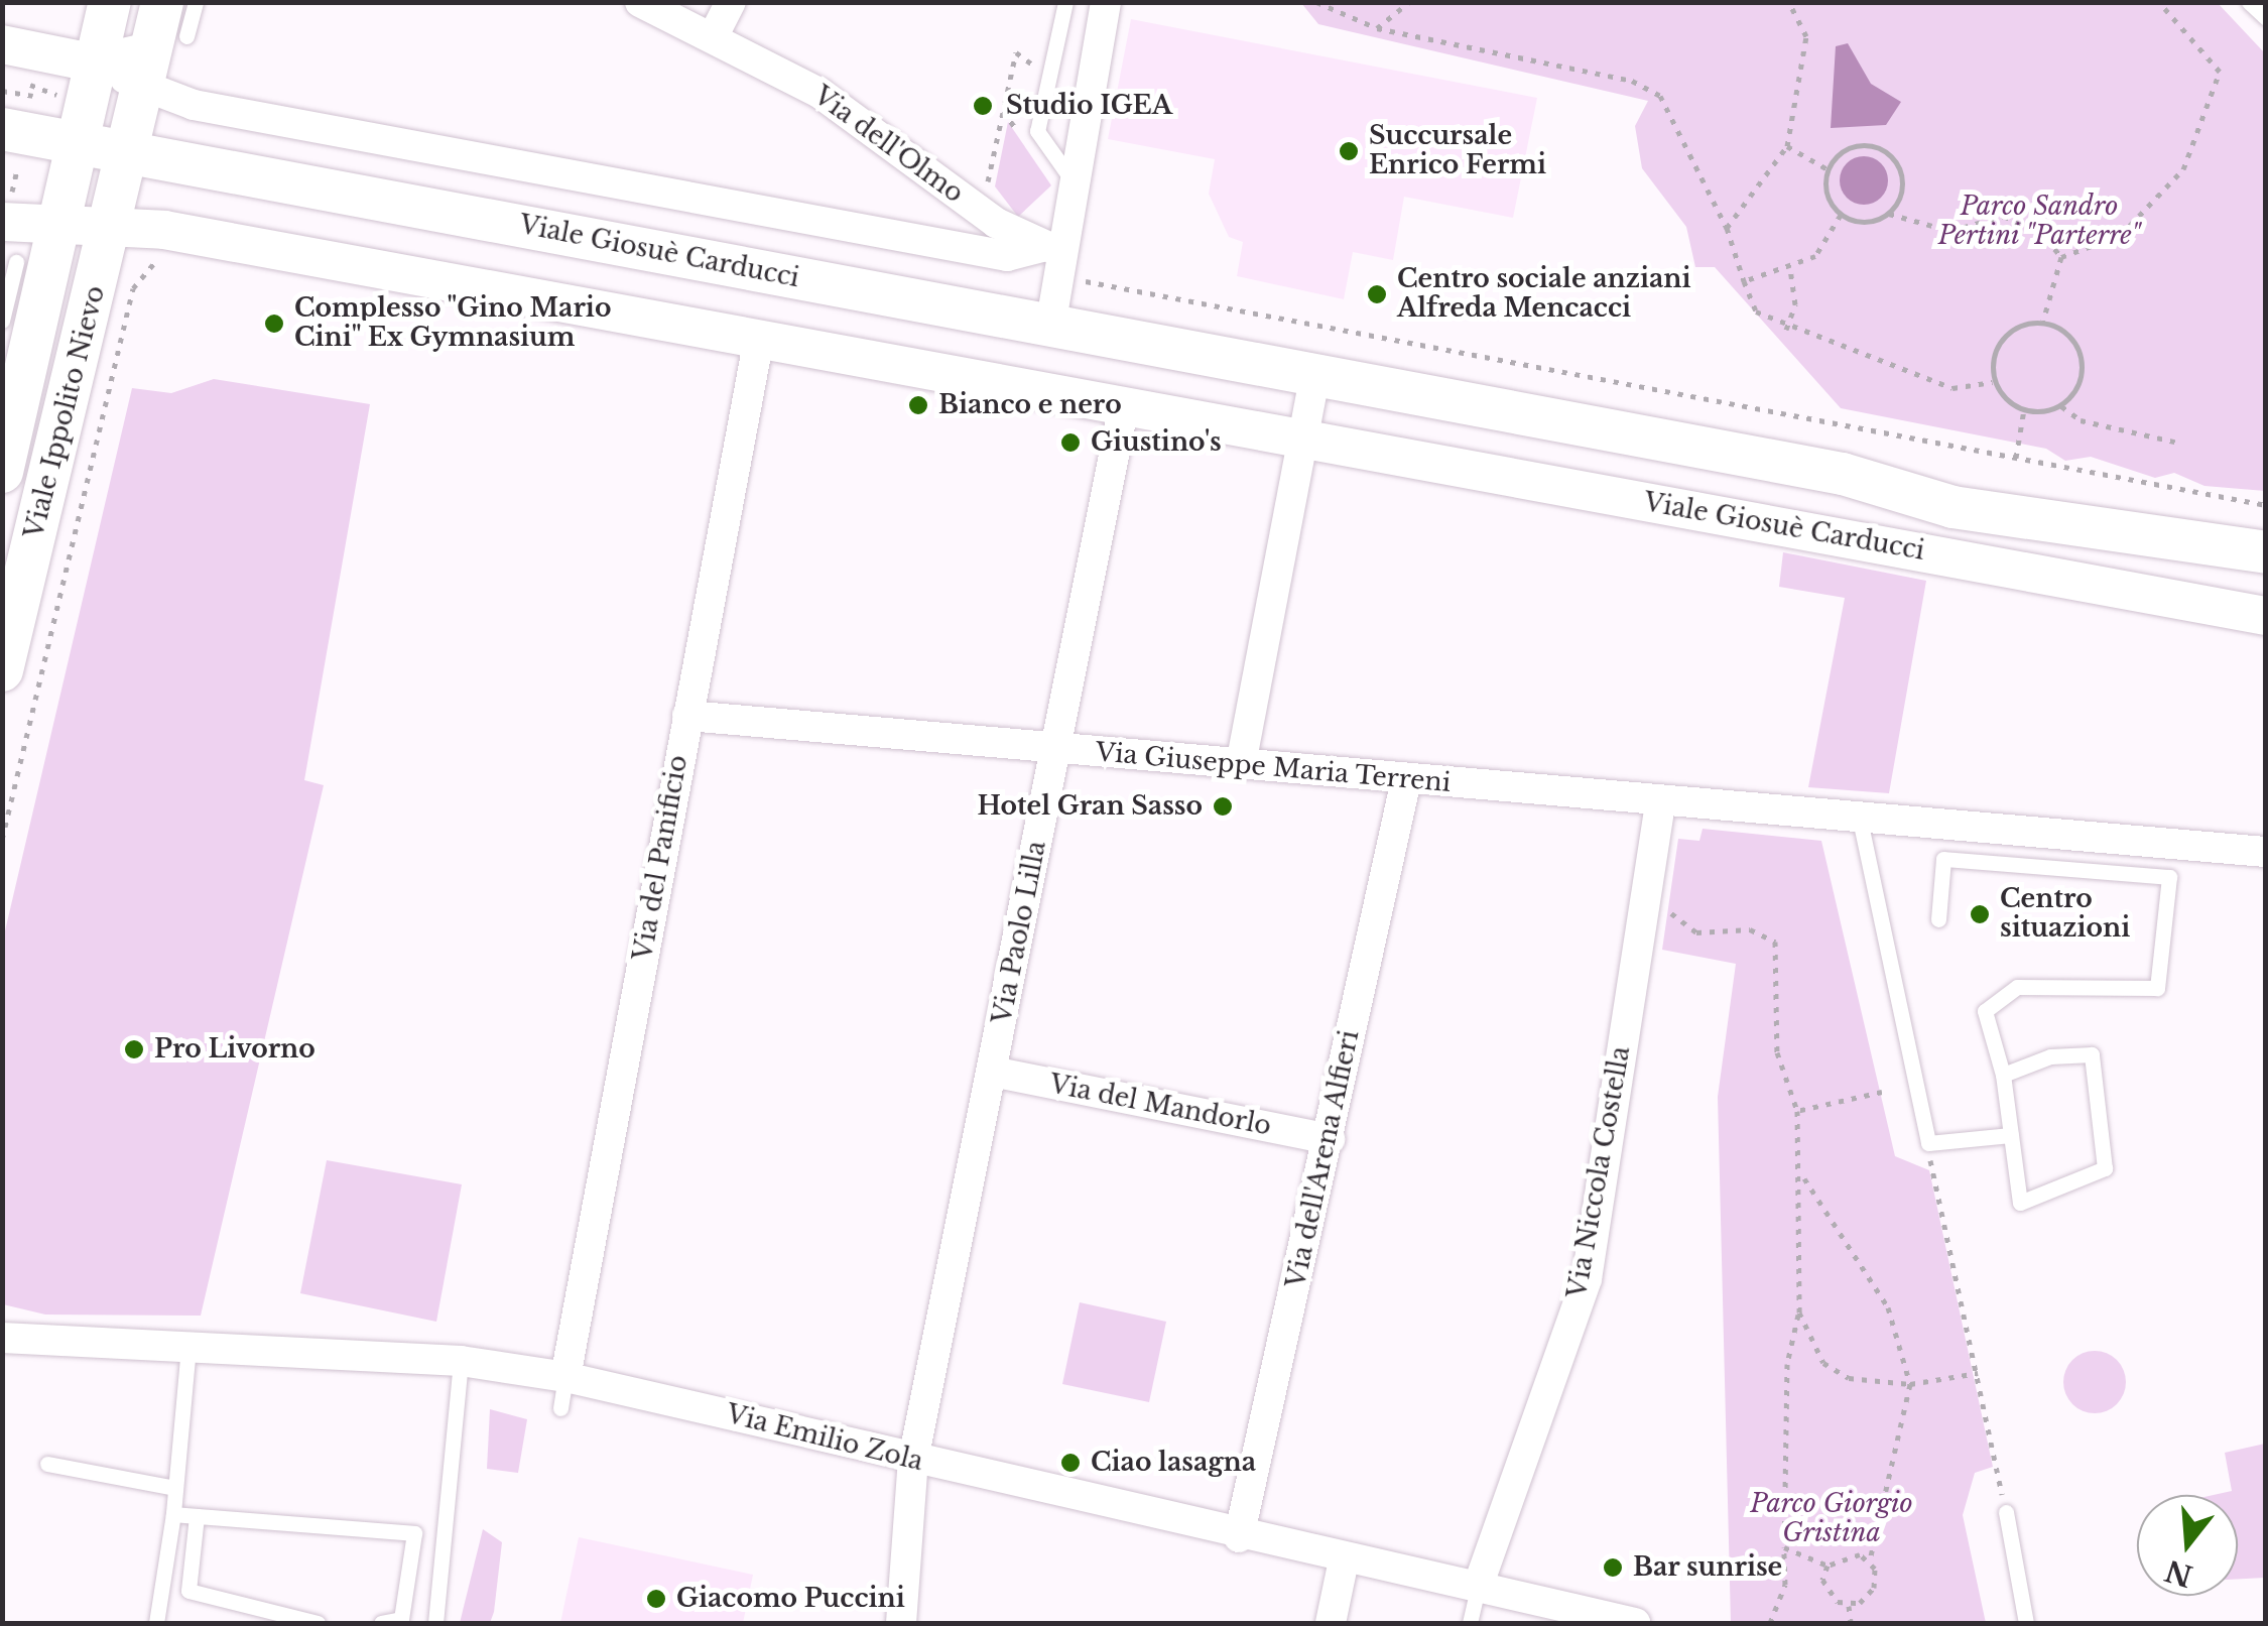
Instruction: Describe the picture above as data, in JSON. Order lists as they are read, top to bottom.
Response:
{
  "streets": {
    "main road": ["Viale Giosuè Carducci", "Viale Ippolito Nievo"],
    "street": [
      "Via dell'Olmo",
      "Via Giuseppe Maria Terreni",
      "Via del Panificio",
      "Via Paolo Lilla",
      "Via del Mandorlo",
      "Via dell'Arena Alfieri",
      "Via Niccola Costella",
      "Via Emilio Zola"
    ]
  },
  "crossings": [
    ["Viale Giosuè Carducci", "Viale Ippolito Nievo"],
    ["Viale Giosuè Carducci", "Via del Panificio"],
    ["Viale Giosuè Carducci", "Via Paolo Lilla"],
    ["Via Giuseppe Maria Terreni", "Via del Panificio"],
    ["Via Giuseppe Maria Terreni", "Via Paolo Lilla"],
    ["Via Giuseppe Maria Terreni", "Via dell'Arena Alfieri"],
    ["Via Giuseppe Maria Terreni", "Via Niccola Costella"],
    ["Via del Panificio", "Via Emilio Zola"],
    ["Via Paolo Lilla", "Via del Mandorlo"],
    ["Via Paolo Lilla", "Via Emilio Zola"],
    ["Via del Mandorlo", "Via dell'Arena Alfieri"],
    ["Via dell'Arena Alfieri", "Via Emilio Zola"],
    ["Via Niccola Costella", "Via Emilio Zola"]
  ],
  "parks": ["Parco Sandro Pertini \"Parterre\"", "Parco Giorgio Gristina"],
  "places": [
    "Studio IGEA",
    "Succursale Enrico Fermi",
    "Centro sociale anziani Alfreda Mencacci",
    "Complesso \"Gino Mario Cini\" Ex Gymnasium",
    "Bianco e nero",
    "Giustino's",
    "Hotel Gran Sasso",
    "Centro situazioni",
    "Pro Livorno",
    "Ciao lasagna",
    "Bar sunrise",
    "Giacomo Puccini"
  ],
  "north": "bottom"
}
